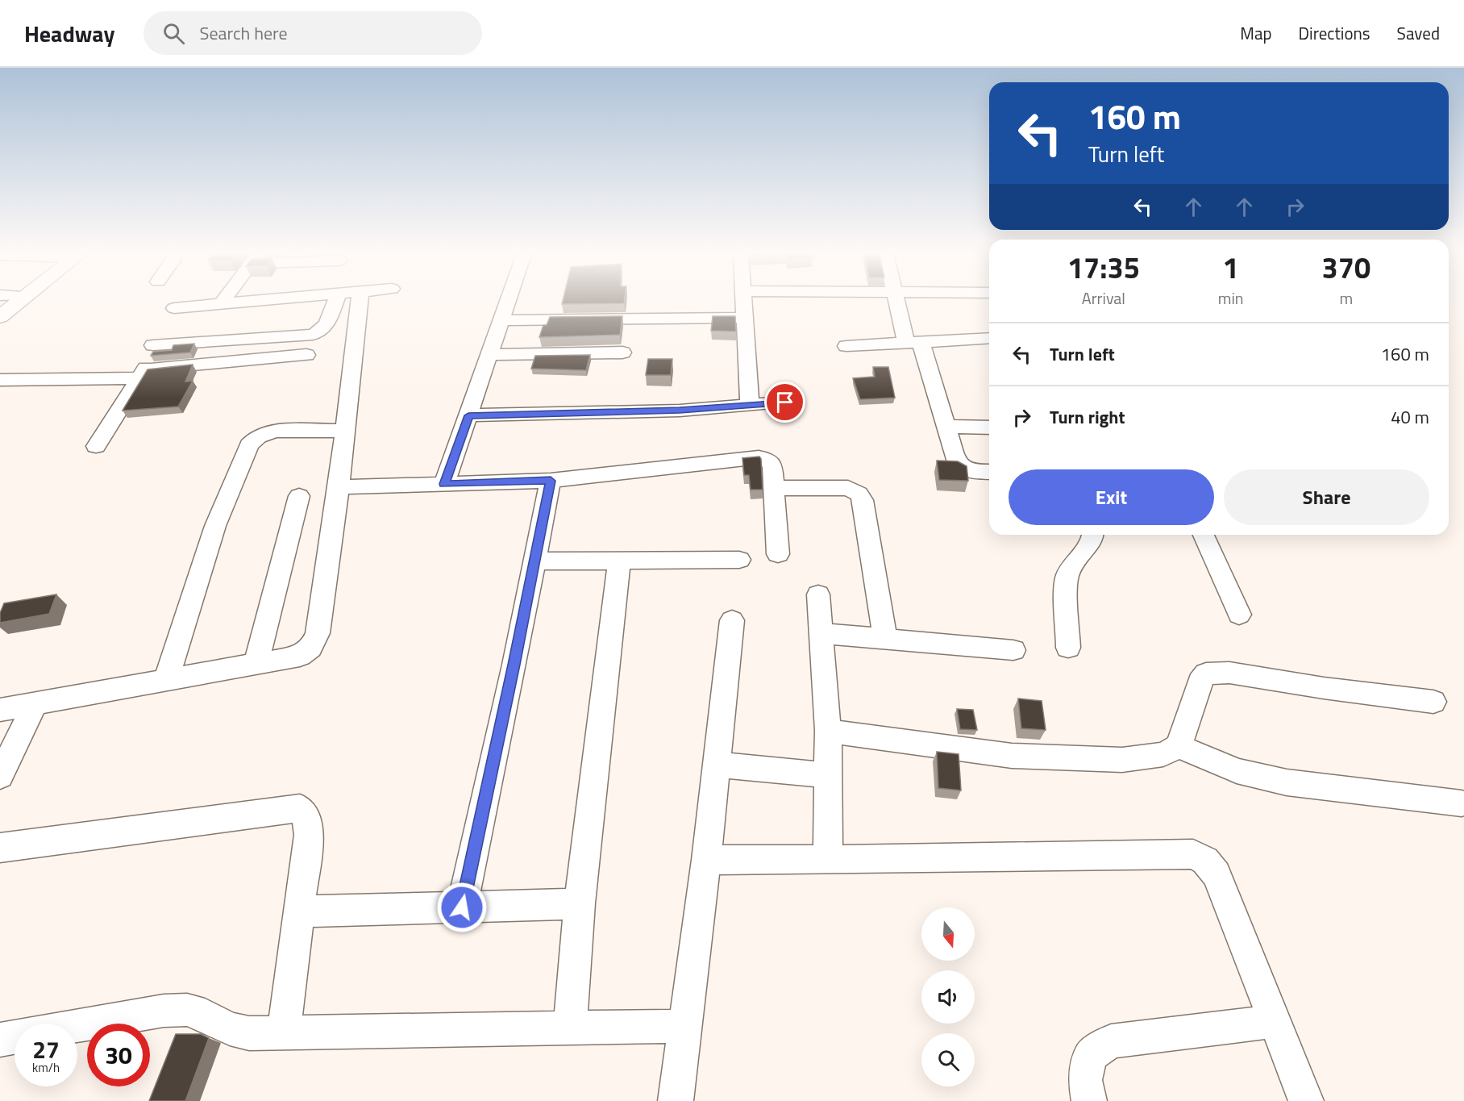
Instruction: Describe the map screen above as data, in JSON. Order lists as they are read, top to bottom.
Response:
{
  "north": "bottom",
  "page": {
    "header": "Headway",
    "search": "Search here",
    "nav": ["Map", "Directions", "Saved"],
    "turn": ["160 m", "Turn left"],
    "eta": [
      "17:35",
      "Arrival",
      "1",
      "min",
      "370",
      "m"
    ],
    "list": [
      {
        "name": "Turn left",
        "value": "160 m"
      },
      {
        "name": "Turn right",
        "value": "40 m"
      }
    ],
    "buttons": ["Exit", "Share"],
    "speed": "27 km/h",
    "limit": "30"
  }
}
